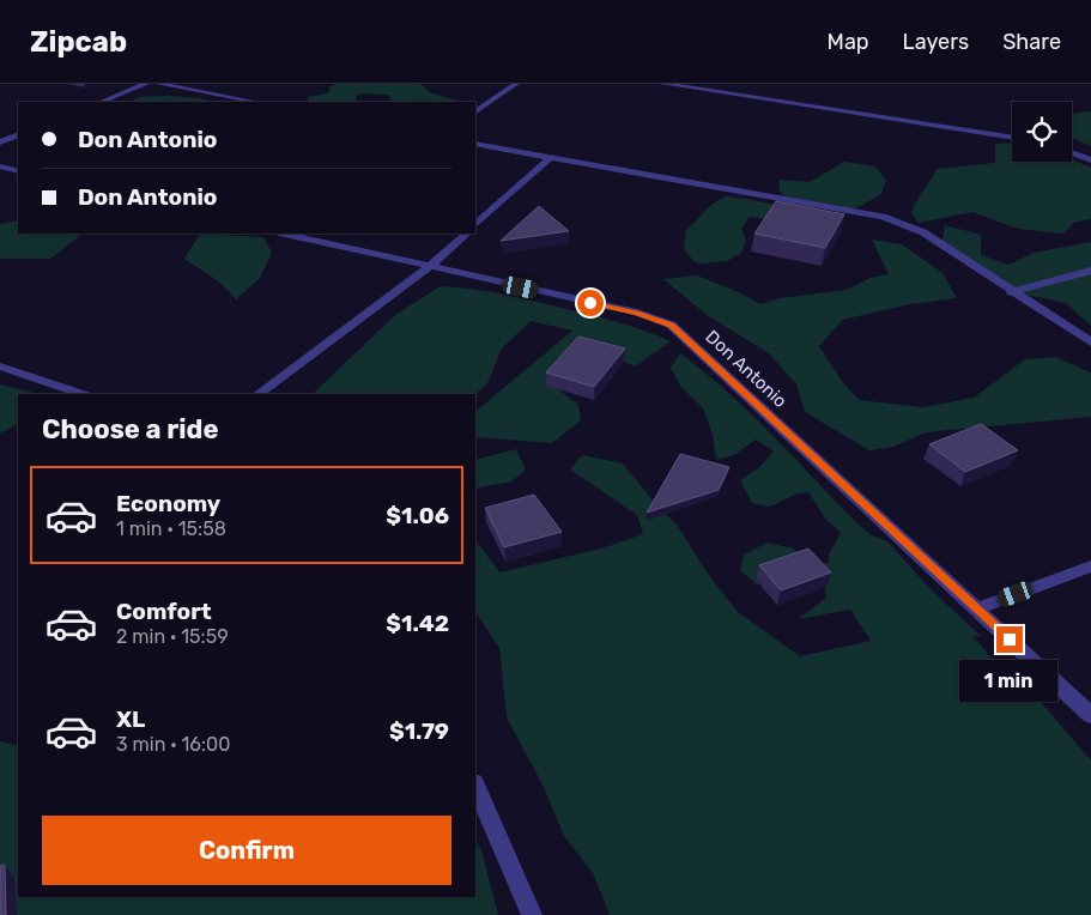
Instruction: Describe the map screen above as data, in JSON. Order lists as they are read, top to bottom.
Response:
{
  "streets": {
    "street": ["Don Antonio"]
  },
  "page": {
    "header": "Zipcab",
    "nav": ["Map", "Layers", "Share"],
    "banner": ["Don Antonio", "Don Antonio"],
    "heading": "Choose a ride",
    "list": [
      {
        "name": "Economy",
        "note": "1 min · 15:58",
        "value": "$1.06"
      },
      {
        "name": "Comfort",
        "note": "2 min · 15:59",
        "value": "$1.42"
      },
      {
        "name": "XL",
        "note": "3 min · 16:00",
        "value": "$1.79"
      }
    ],
    "bubble": "1 min",
    "buttons": "Confirm"
  }
}
